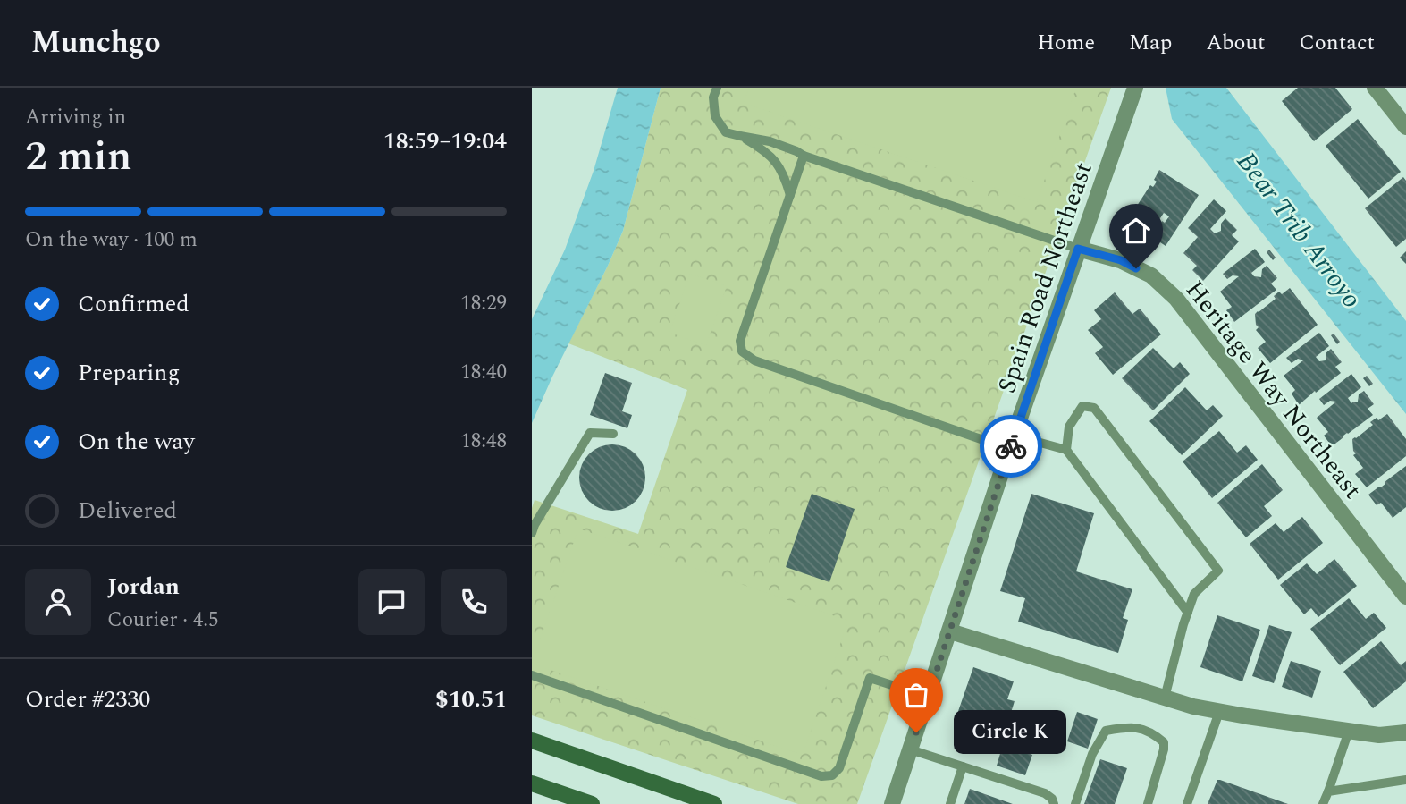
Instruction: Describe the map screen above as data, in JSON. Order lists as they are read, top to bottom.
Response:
{
  "streets": {
    "street": ["Spain Road Northeast", "Heritage Way Northeast"]
  },
  "crossings": [
    ["Spain Road Northeast", "Heritage Way Northeast"]
  ],
  "water": ["Bear Trib Arroyo"],
  "places": ["Circle K"],
  "page": {
    "header": "Munchgo",
    "nav": [
      "Home",
      "Map",
      "About",
      "Contact"
    ],
    "heading": ["2 min", "Arriving in", "18:59–19:04"],
    "panel": [
      "Jordan",
      "Courier · 4.5",
      "Order #2330",
      "$10.51"
    ],
    "bar": "On the way · 100 m",
    "list": [
      ["Confirmed", "18:29"],
      ["Preparing", "18:40"],
      ["On the way", "18:48"],
      "Delivered"
    ],
    "bubble": "Circle K"
  }
}
